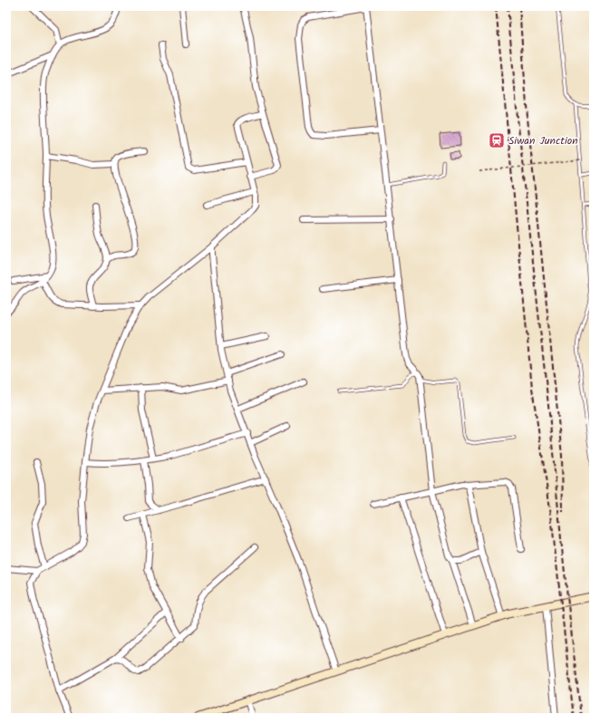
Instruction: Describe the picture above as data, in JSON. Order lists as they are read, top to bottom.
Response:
{
  "places": {
    "station": ["Siwan Junction"]
  }
}
